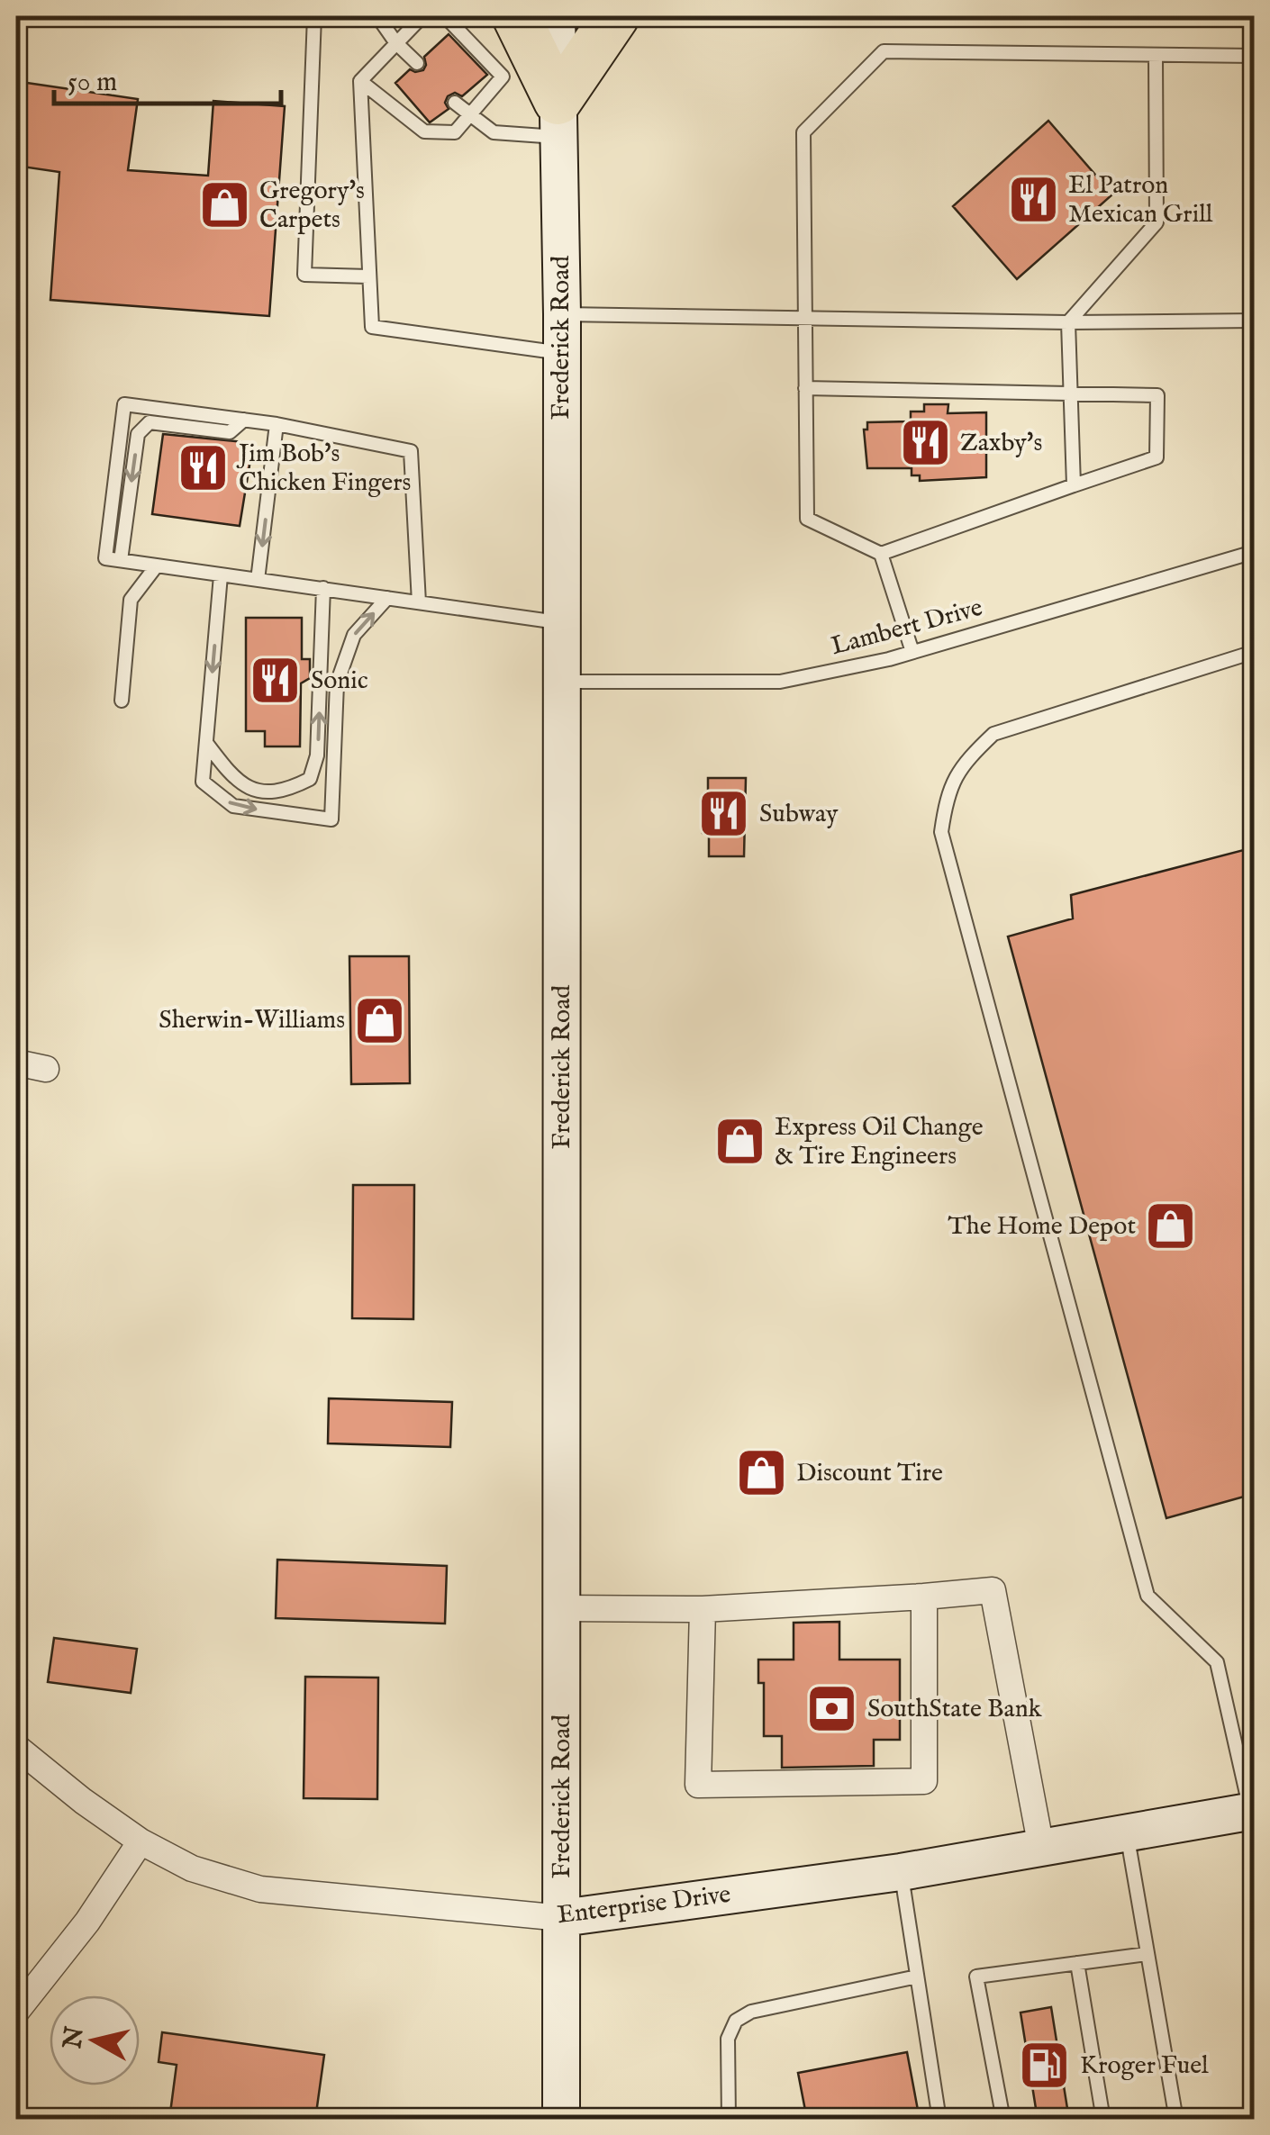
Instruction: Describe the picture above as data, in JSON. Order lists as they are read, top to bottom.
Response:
{
  "streets": {
    "main road": ["Frederick Road", "Enterprise Drive"],
    "lane": ["Lambert Drive"]
  },
  "crossings": [
    ["Frederick Road", "Lambert Drive"],
    ["Frederick Road", "Enterprise Drive"]
  ],
  "places": {
    "restaurant": [
      "El Patron Mexican Grill",
      "Zaxby's",
      "Jim Bob's Chicken Fingers",
      "Sonic",
      "Subway"
    ],
    "shop": [
      "Gregory's Carpets",
      "Sherwin-Williams",
      "Express Oil Change & Tire Engineers",
      "The Home Depot",
      "Discount Tire"
    ],
    "bank": ["SouthState Bank"],
    "fuel station": ["Kroger Fuel"]
  },
  "scale_bar": "50 m",
  "north": "left"
}
